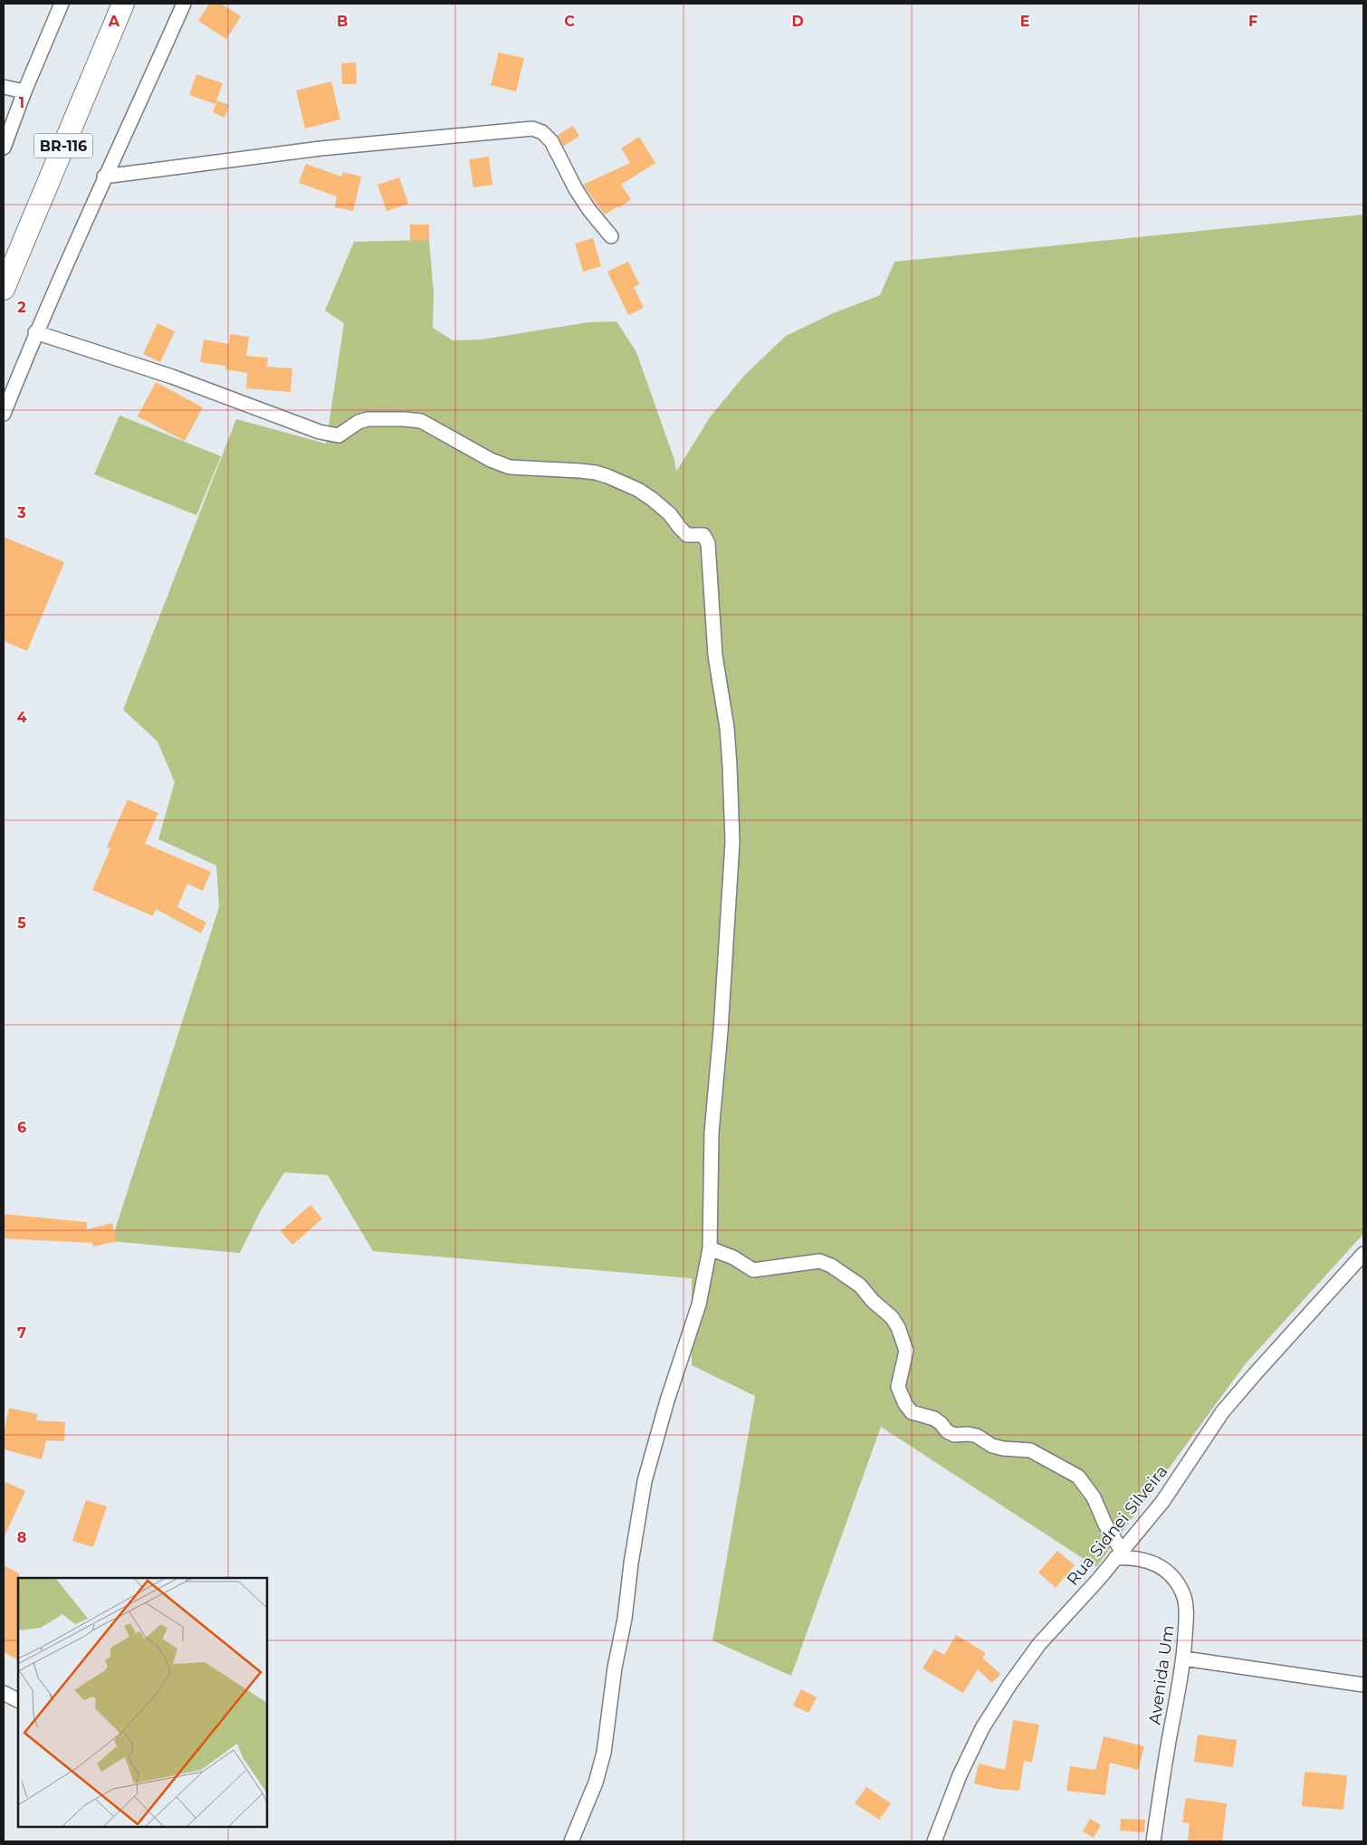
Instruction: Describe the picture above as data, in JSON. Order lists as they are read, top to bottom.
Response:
{
  "streets": {
    "highway": ["BR-116"],
    "street": ["Rua Sidnei Silveira", "Avenida Um"]
  },
  "crossings": [
    ["Rua Sidnei Silveira", "Avenida Um"]
  ],
  "grid": {
    "columns": [
      "A",
      "B",
      "C",
      "D",
      "E",
      "F"
    ],
    "rows": [
      "1",
      "2",
      "3",
      "4",
      "5",
      "6",
      "7",
      "8"
    ]
  }
}
